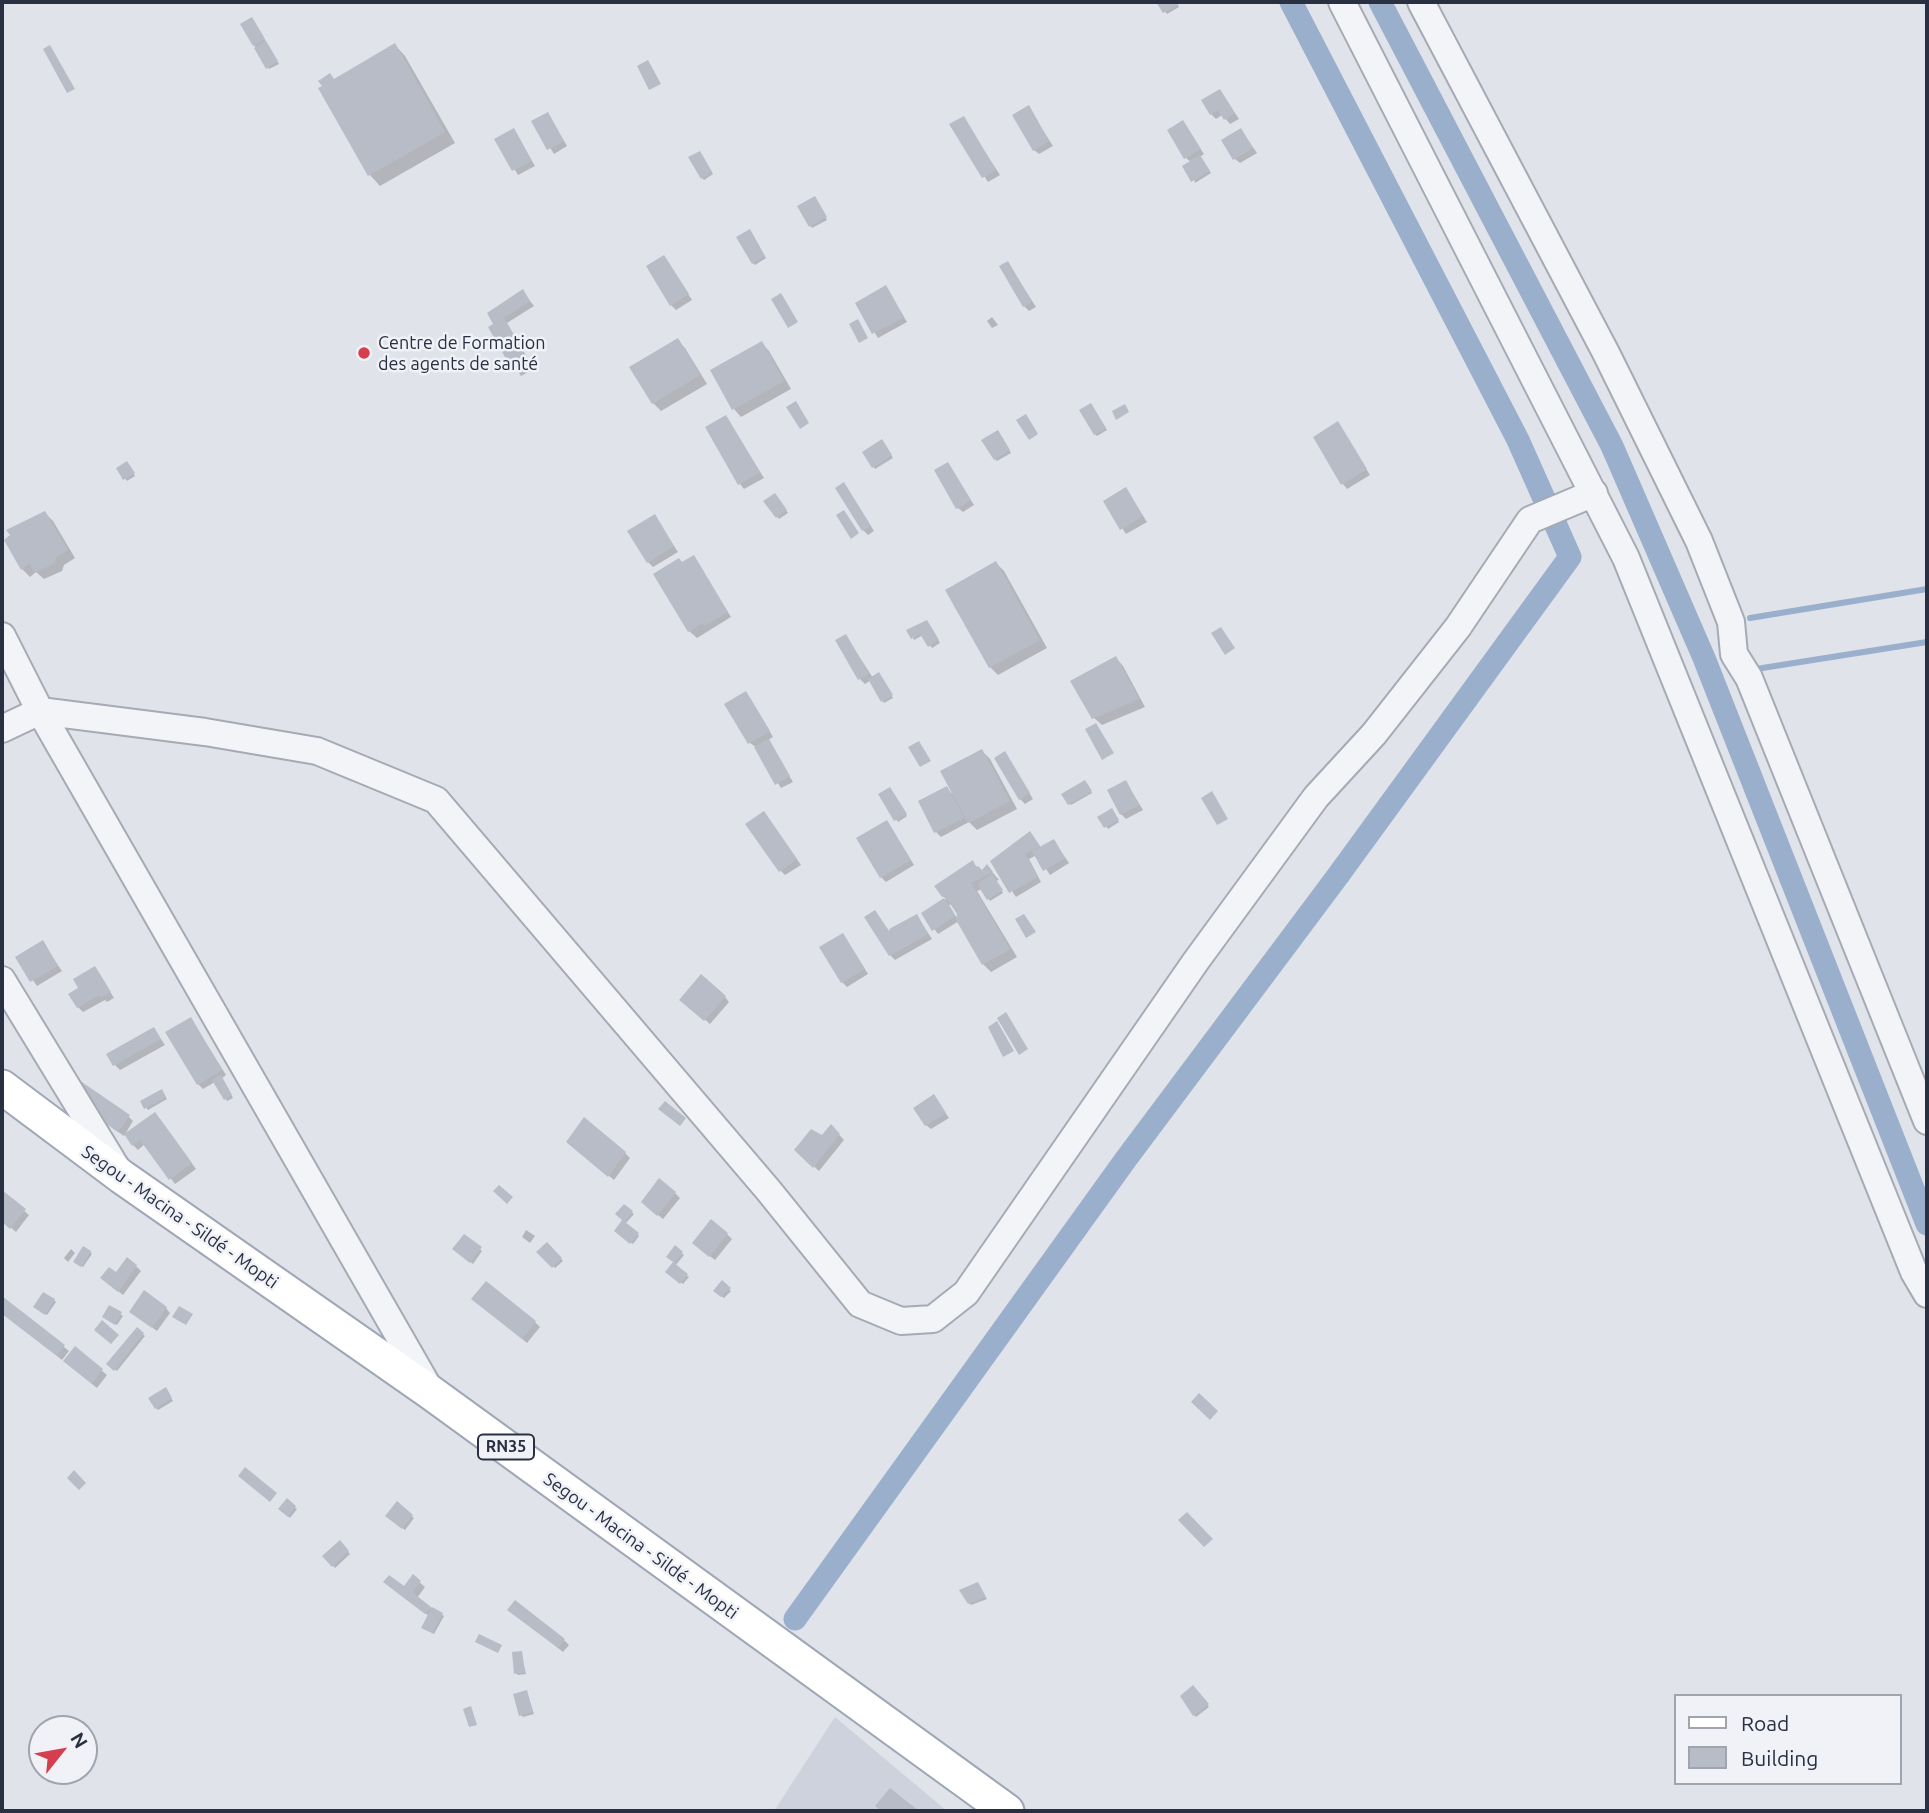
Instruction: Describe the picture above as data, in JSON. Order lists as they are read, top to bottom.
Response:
{
  "streets": {
    "main road": ["Segou - Macina - Sildé - Mopti", "RN35"]
  },
  "places": ["Centre de Formation des agents de santé"],
  "legend": ["Road", "Building"],
  "north": "top right"
}
